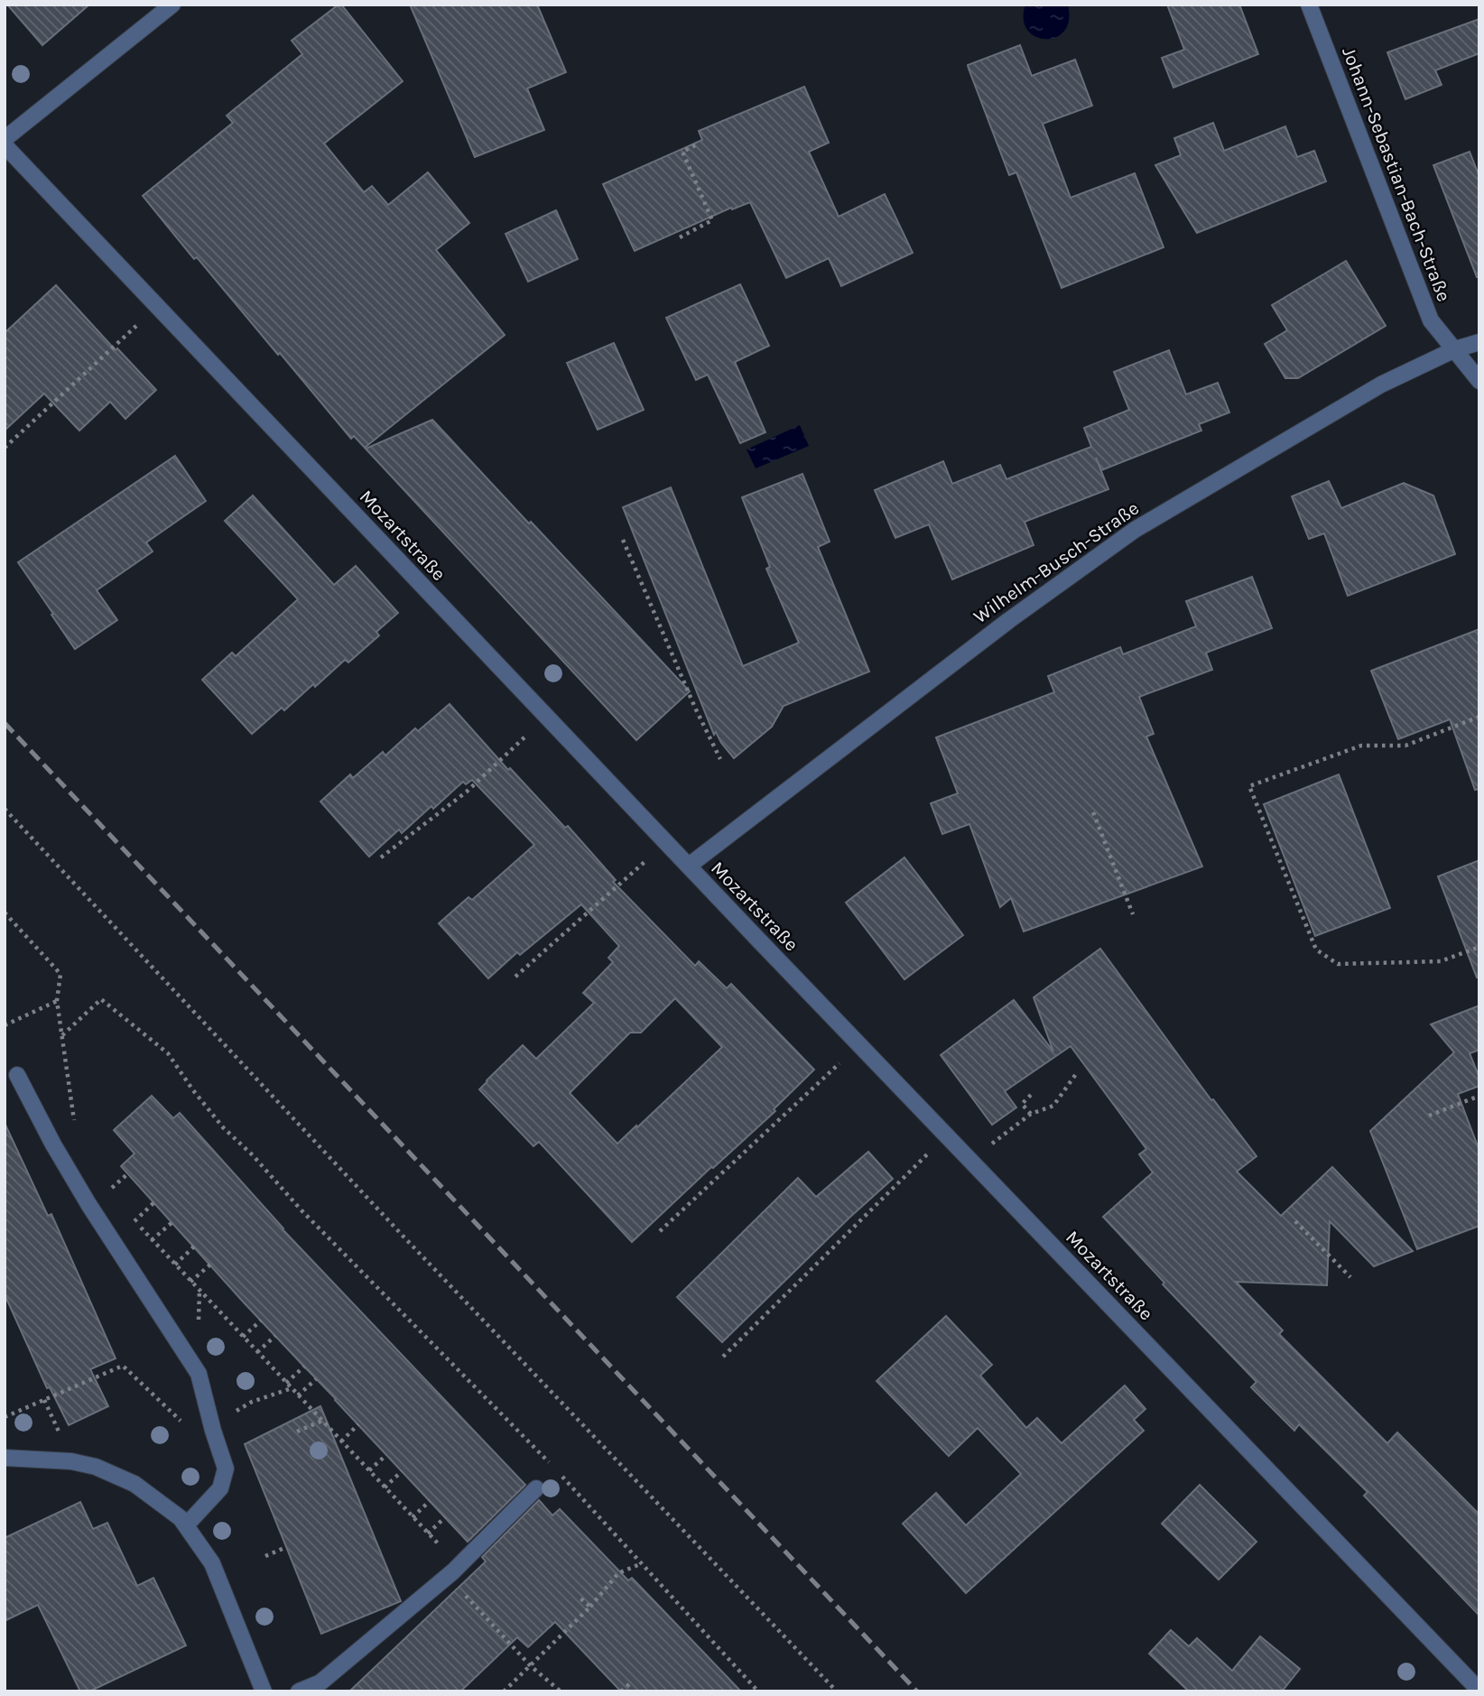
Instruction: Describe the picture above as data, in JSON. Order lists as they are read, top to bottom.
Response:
{
  "streets": {
    "street": ["Johann-Sebastian-Bach-Straße", "Mozartstraße", "Wilhelm-Busch-Straße"]
  },
  "crossings": [
    ["Johann-Sebastian-Bach-Straße", "Wilhelm-Busch-Straße"],
    ["Mozartstraße", "Wilhelm-Busch-Straße"]
  ]
}
